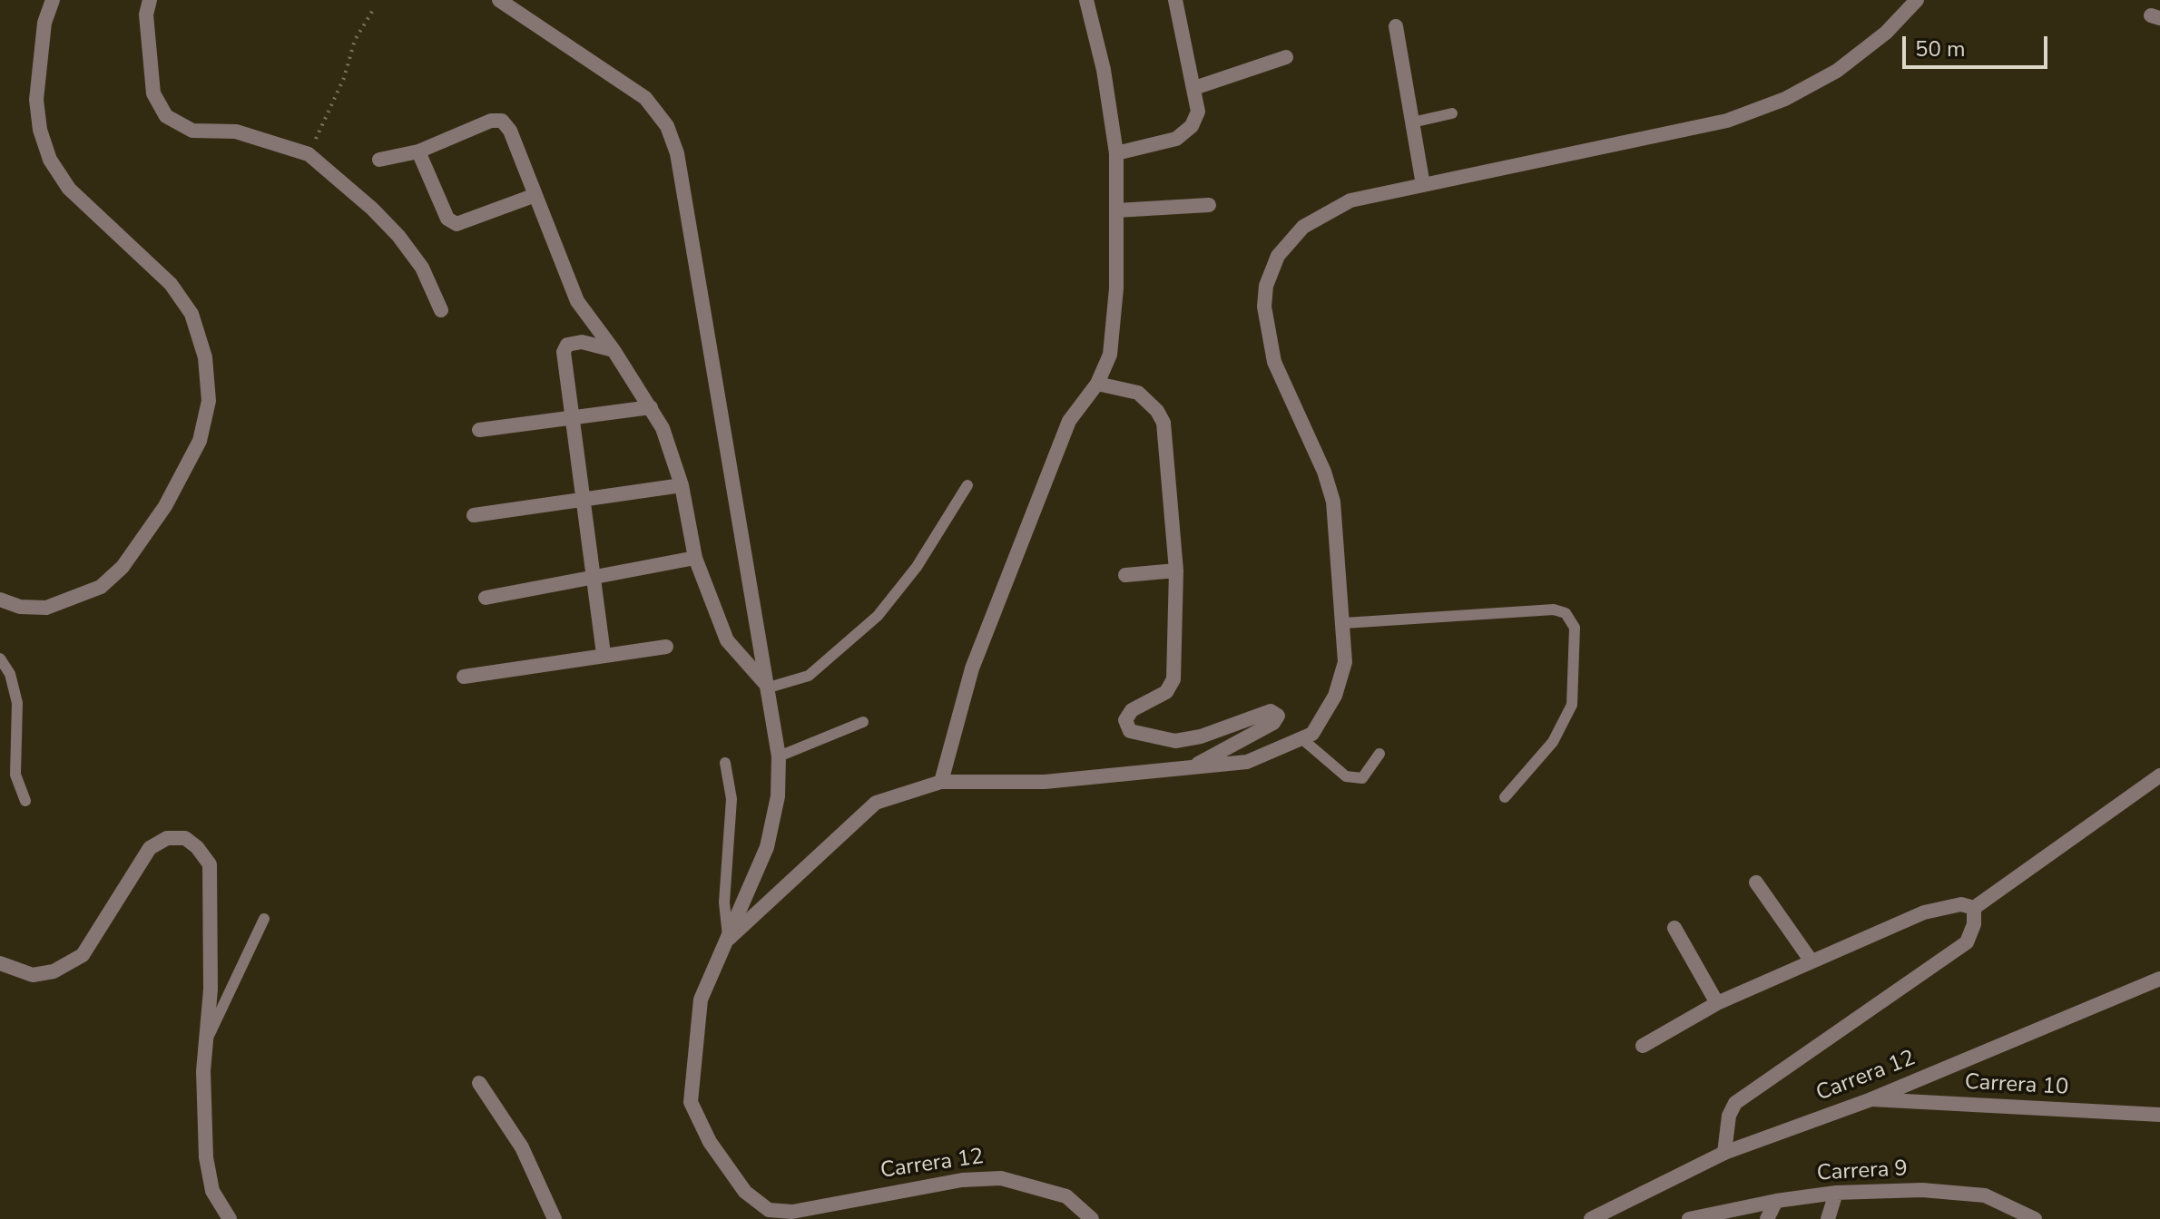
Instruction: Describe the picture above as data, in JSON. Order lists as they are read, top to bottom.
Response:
{
  "streets": {
    "street": ["Carrera 12", "Carrera 10", "Carrera 9"]
  },
  "crossings": [
    ["Carrera 12", "Carrera 10"]
  ],
  "scale_bar": "50 m"
}
